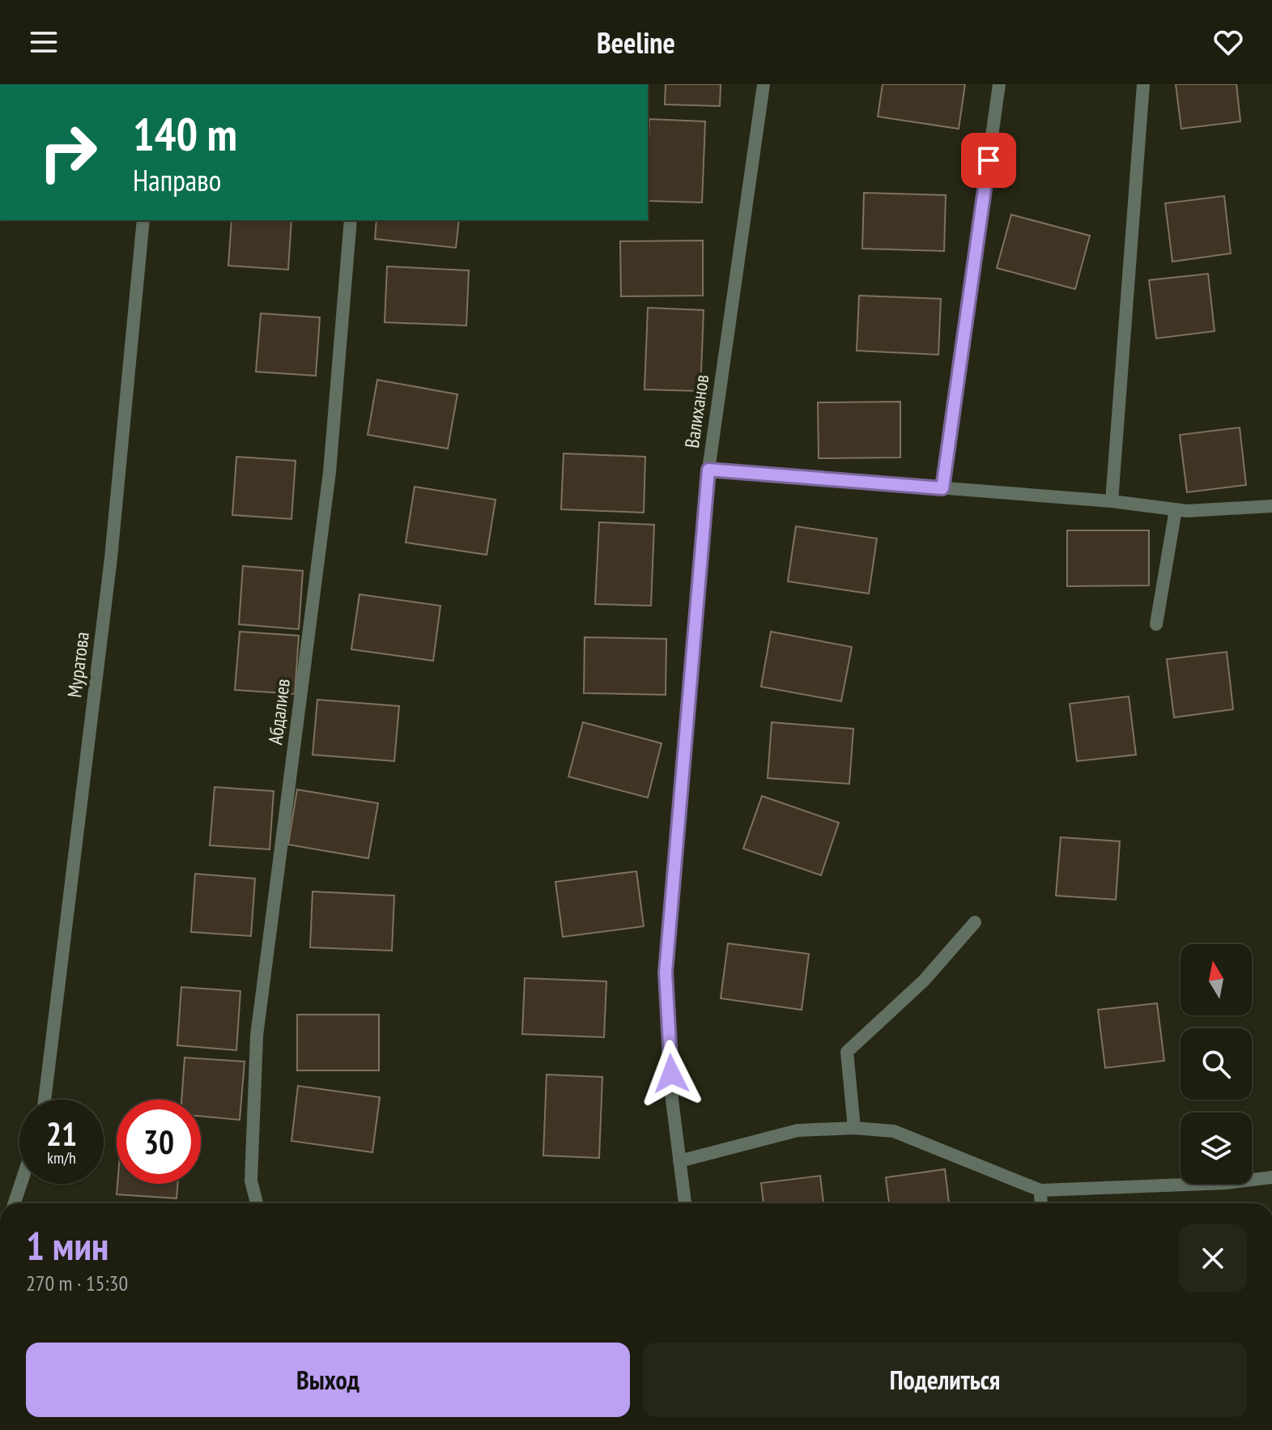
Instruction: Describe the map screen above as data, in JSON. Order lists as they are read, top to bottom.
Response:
{
  "streets": {
    "street": ["Валиханов", "Муратова", "Абдалиев"]
  },
  "north": "top",
  "page": {
    "header": "Beeline",
    "turn": ["140 m", "Направо"],
    "speed": "21 km/h",
    "limit": "30",
    "heading": ["1 мин", "270 m · 15:30"],
    "buttons": ["Выход", "Поделиться"]
  }
}
